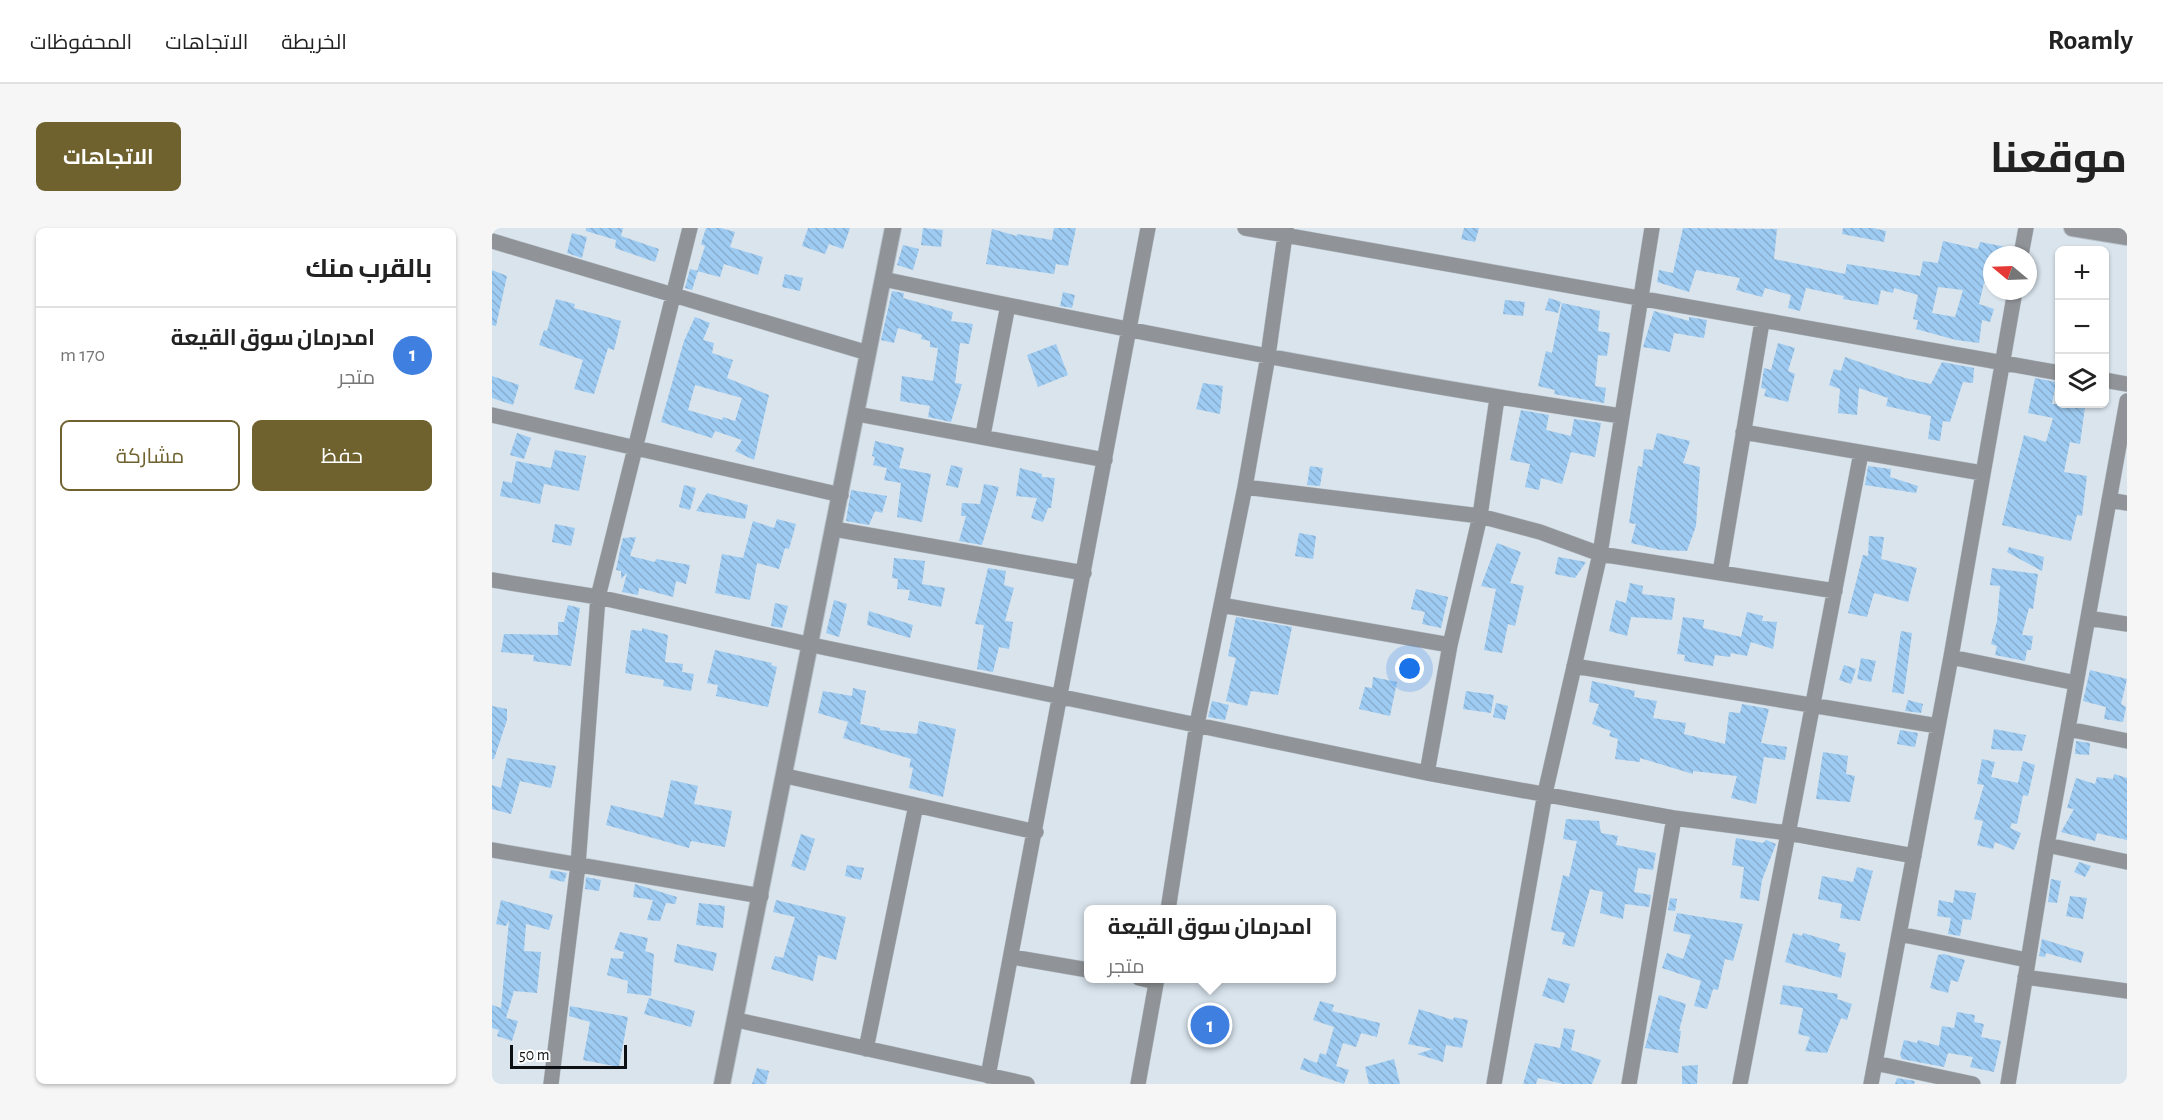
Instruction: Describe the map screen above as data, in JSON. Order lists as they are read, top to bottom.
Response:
{
  "scale_bar": "50 m",
  "north": "left",
  "page": {
    "header": "Roamly",
    "nav": ["الخريطة", "الاتجاهات", "المحفوظات"],
    "title": "موقعنا",
    "buttons": [
      "الاتجاهات",
      ["حفظ", "مشاركة"]
    ],
    "heading": "بالقرب منك",
    "map_buttons": ["+", "−"],
    "list": [
      {
        "mark": "1",
        "name": "امدرمان سوق القيعة",
        "note": "متجر",
        "value": "170 m"
      }
    ],
    "popup": ["امدرمان سوق القيعة", "متجر"],
    "pins": "1",
    "scale": "50 m"
  }
}
